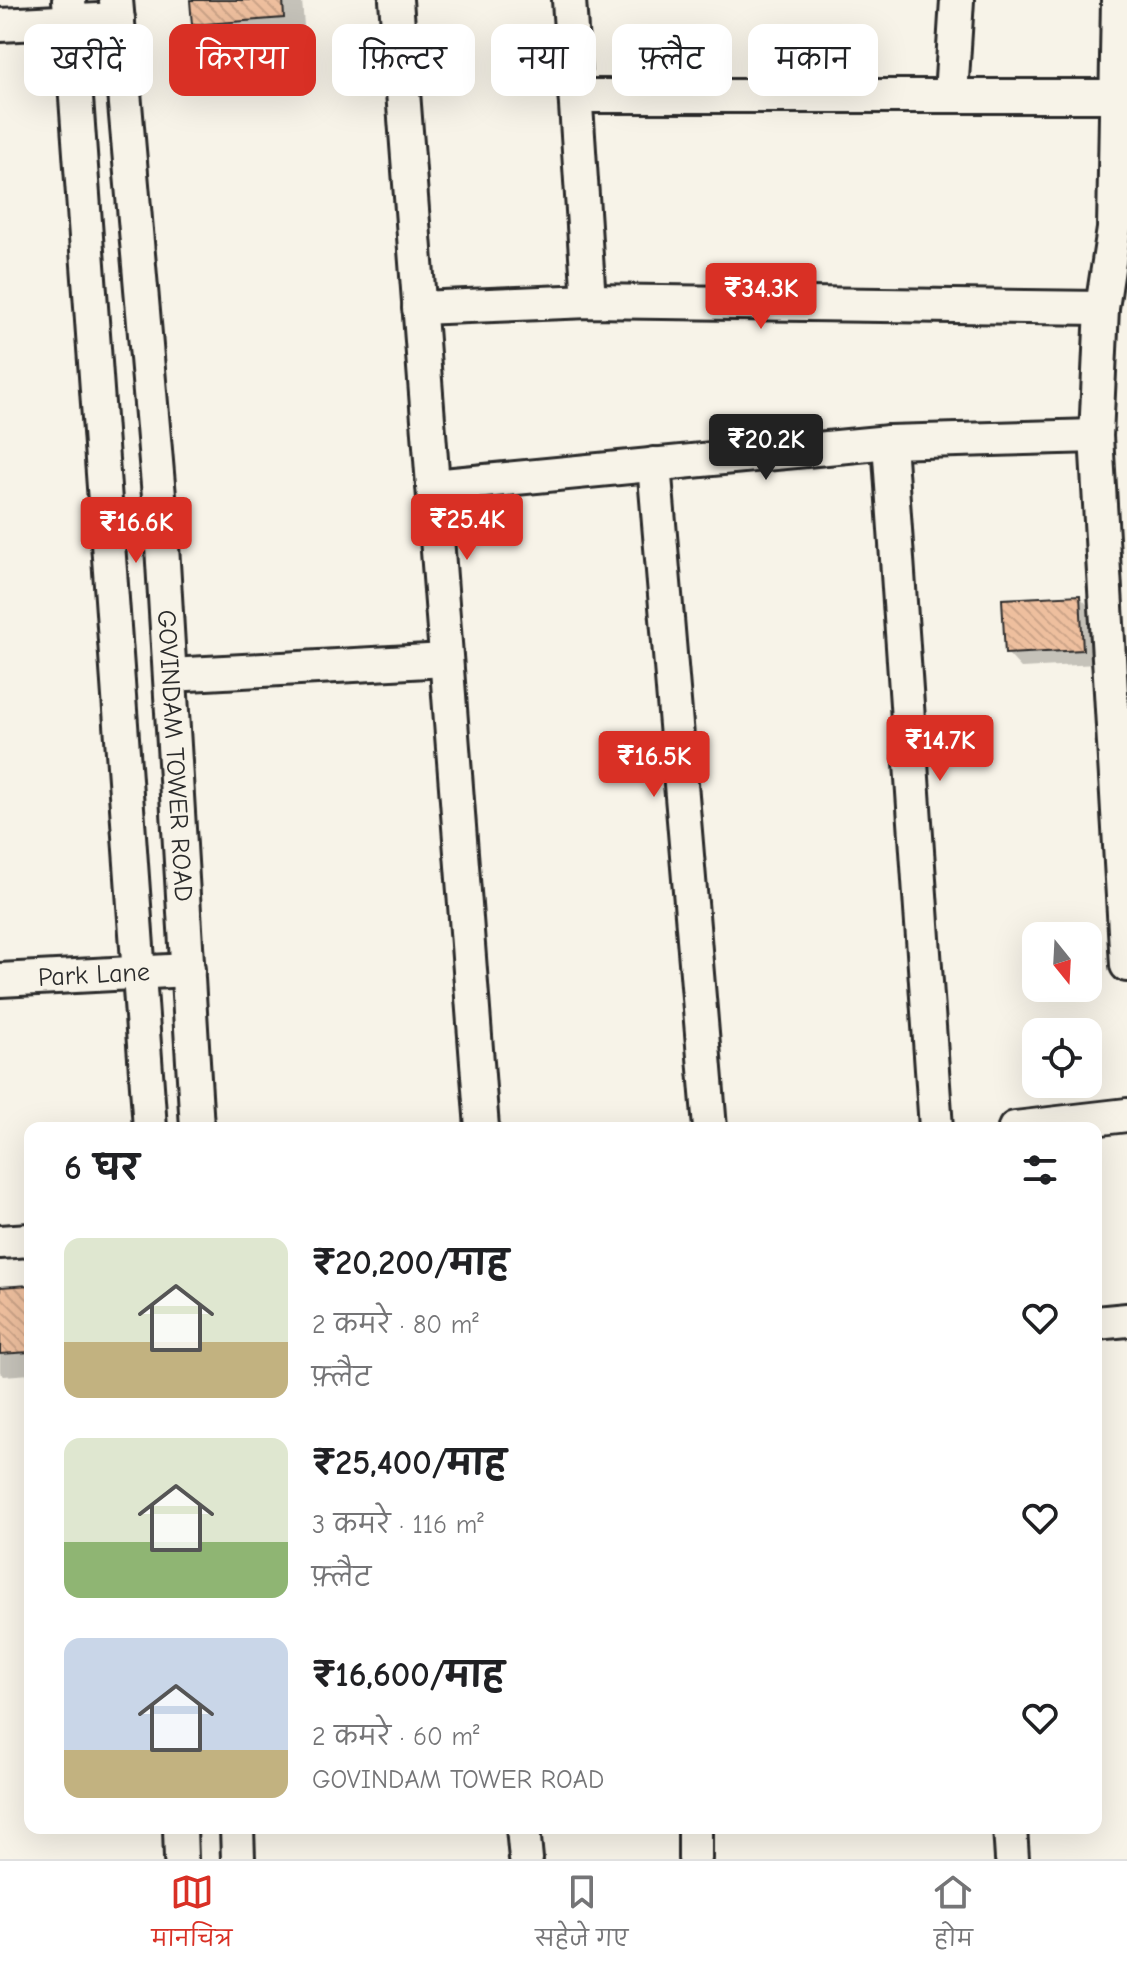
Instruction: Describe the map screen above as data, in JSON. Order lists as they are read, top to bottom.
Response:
{
  "streets": {
    "street": ["GOVINDAM TOWER ROAD", "Park Lane"]
  },
  "crossings": [
    ["GOVINDAM TOWER ROAD", "Park Lane"]
  ],
  "north": "bottom",
  "page": {
    "chip": [
      "खरीदें",
      "किराया",
      "फ़िल्टर",
      "नया",
      "फ़्लैट",
      "मकान"
    ],
    "price": [
      "₹34.3K",
      "₹20.2K",
      "₹25.4K",
      "₹16.6K",
      "₹14.7K",
      "₹16.5K"
    ],
    "heading": "6 घर",
    "list": [
      {
        "name": "₹20,200/माह",
        "note": "2 कमरे · 80 m² · फ़्लैट"
      },
      {
        "name": "₹25,400/माह",
        "note": "3 कमरे · 116 m² · फ़्लैट"
      },
      {
        "name": "₹16,600/माह",
        "note": "2 कमरे · 60 m² · GOVINDAM TOWER ROAD"
      }
    ],
    "tabs": ["मानचित्र", "सहेजे गए", "होम"]
  }
}
